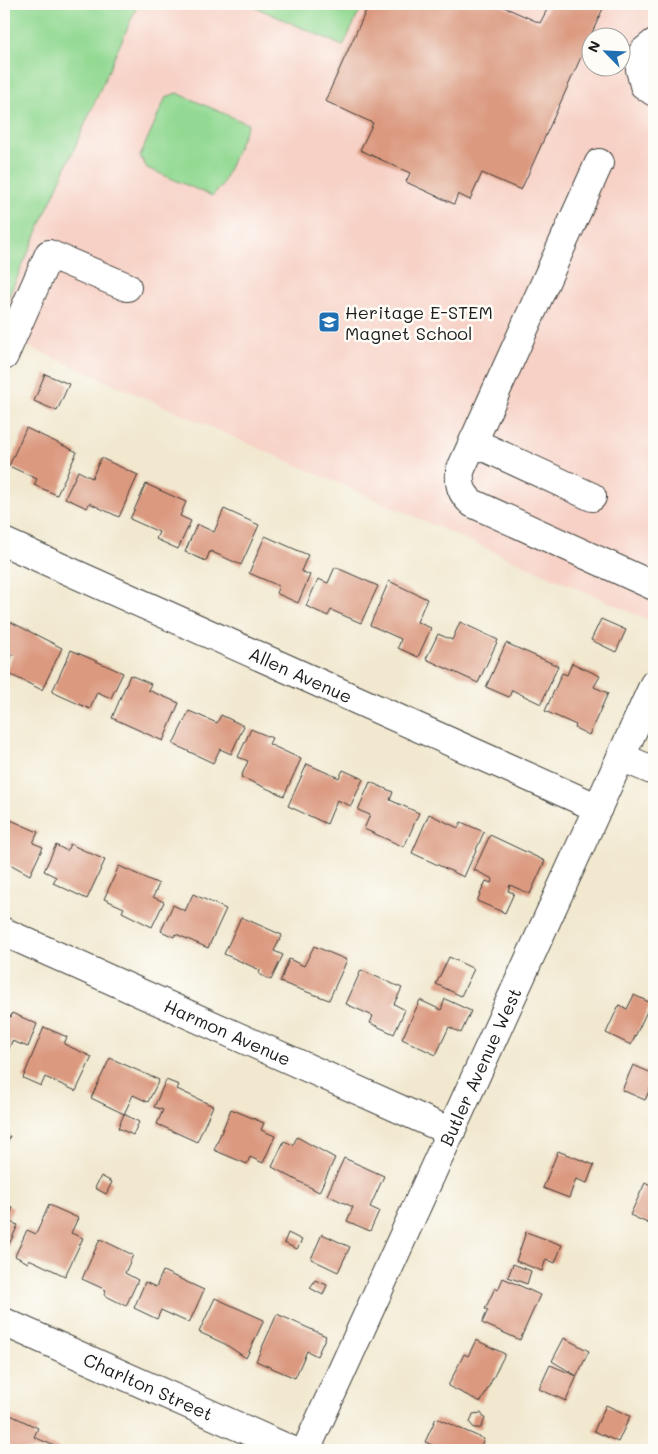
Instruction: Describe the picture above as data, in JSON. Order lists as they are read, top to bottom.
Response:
{
  "streets": {
    "street": [
      "Allen Avenue",
      "Harmon Avenue",
      "Butler Avenue West",
      "Charlton Street"
    ]
  },
  "crossings": [
    ["Allen Avenue", "Butler Avenue West"],
    ["Harmon Avenue", "Butler Avenue West"]
  ],
  "places": {
    "school or university": ["Heritage E-STEM Magnet School"]
  },
  "north": "top left"
}
